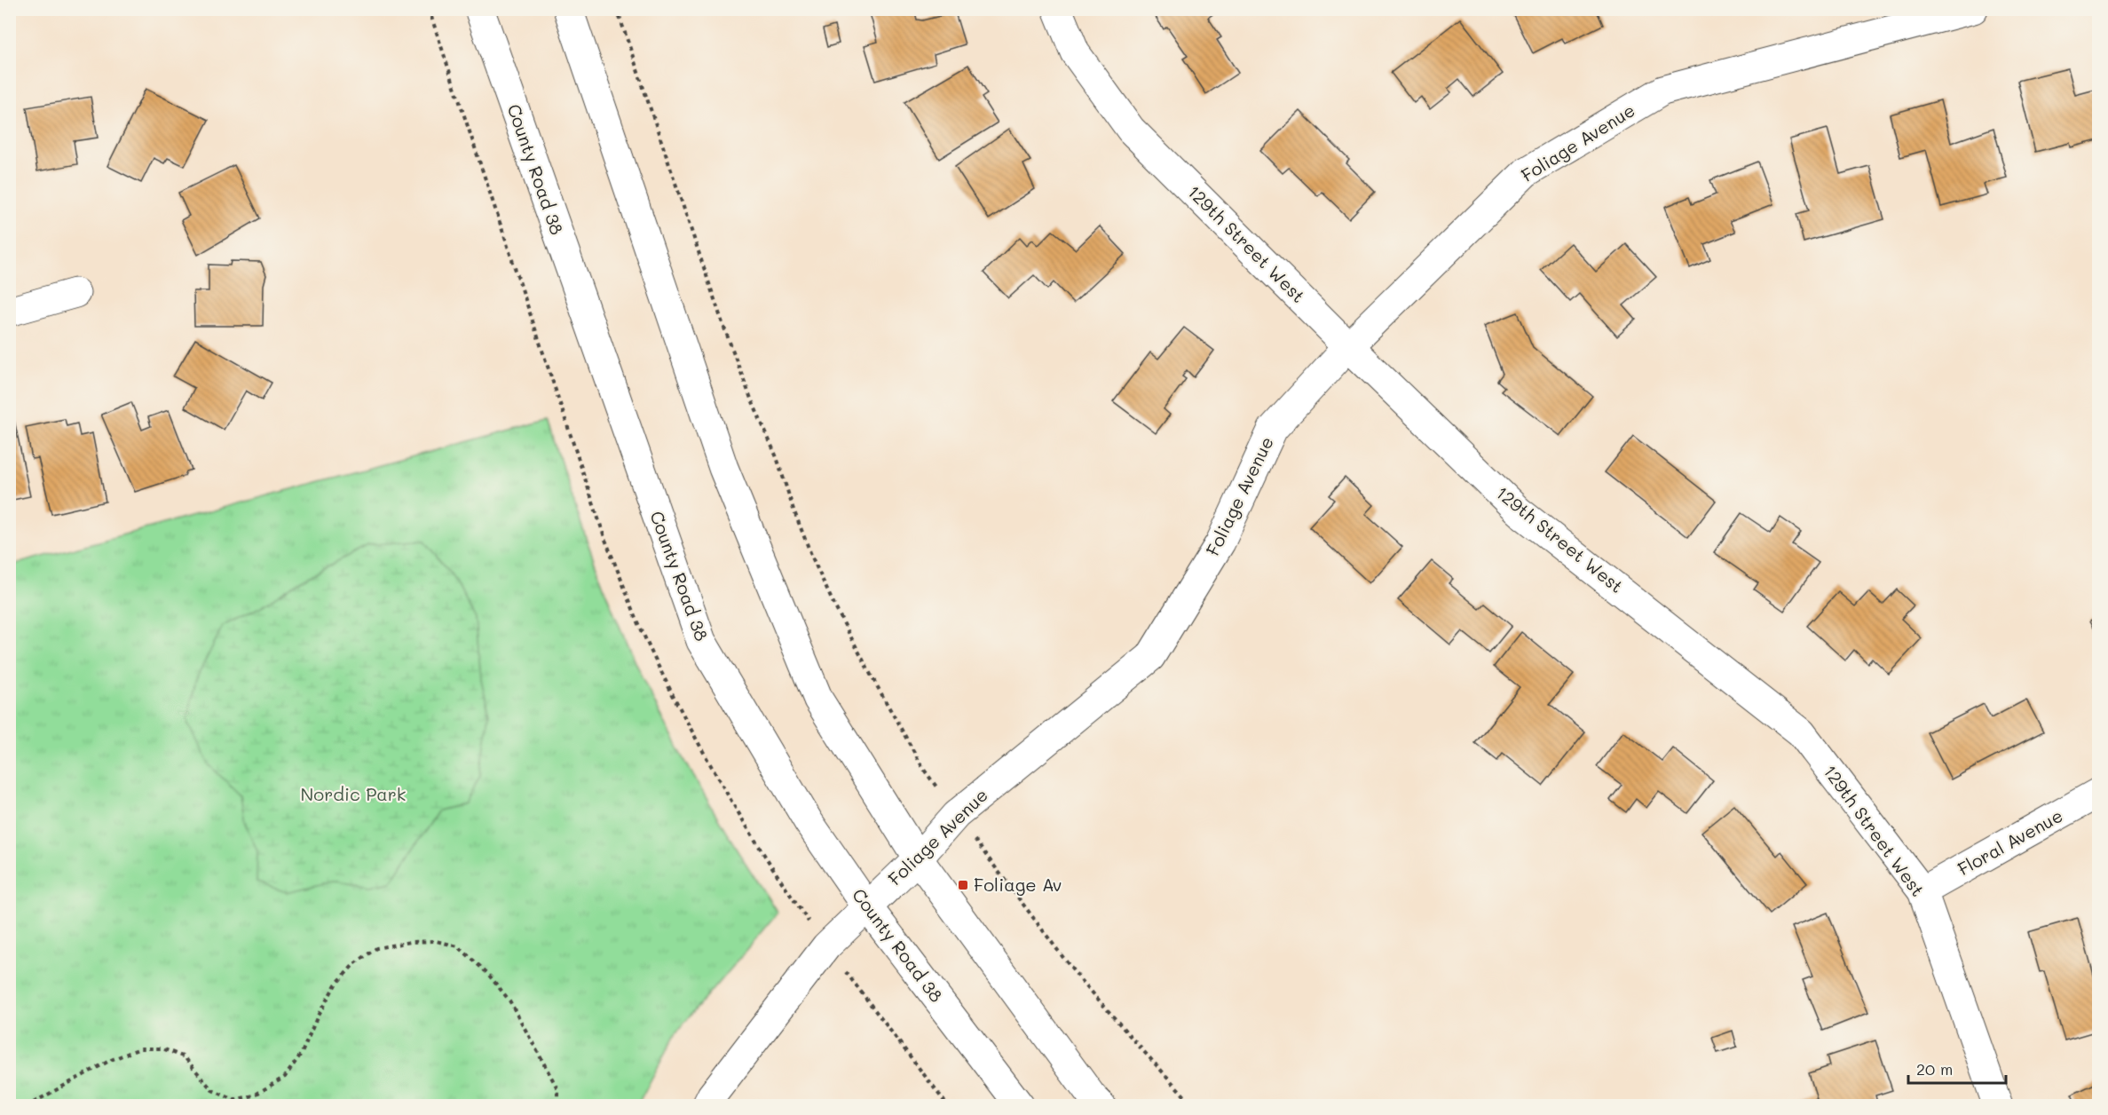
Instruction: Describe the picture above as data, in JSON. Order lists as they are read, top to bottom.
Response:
{
  "streets": {
    "street": [
      "Foliage Avenue",
      "County Road 38",
      "129th Street West",
      "Floral Avenue"
    ]
  },
  "crossings": [
    ["Foliage Avenue", "County Road 38"],
    ["Foliage Avenue", "129th Street West"],
    ["129th Street West", "Floral Avenue"]
  ],
  "parks": ["Nordic Park"],
  "places": {
    "transit": ["Foliage Av"]
  },
  "scale_bar": "20 m"
}
